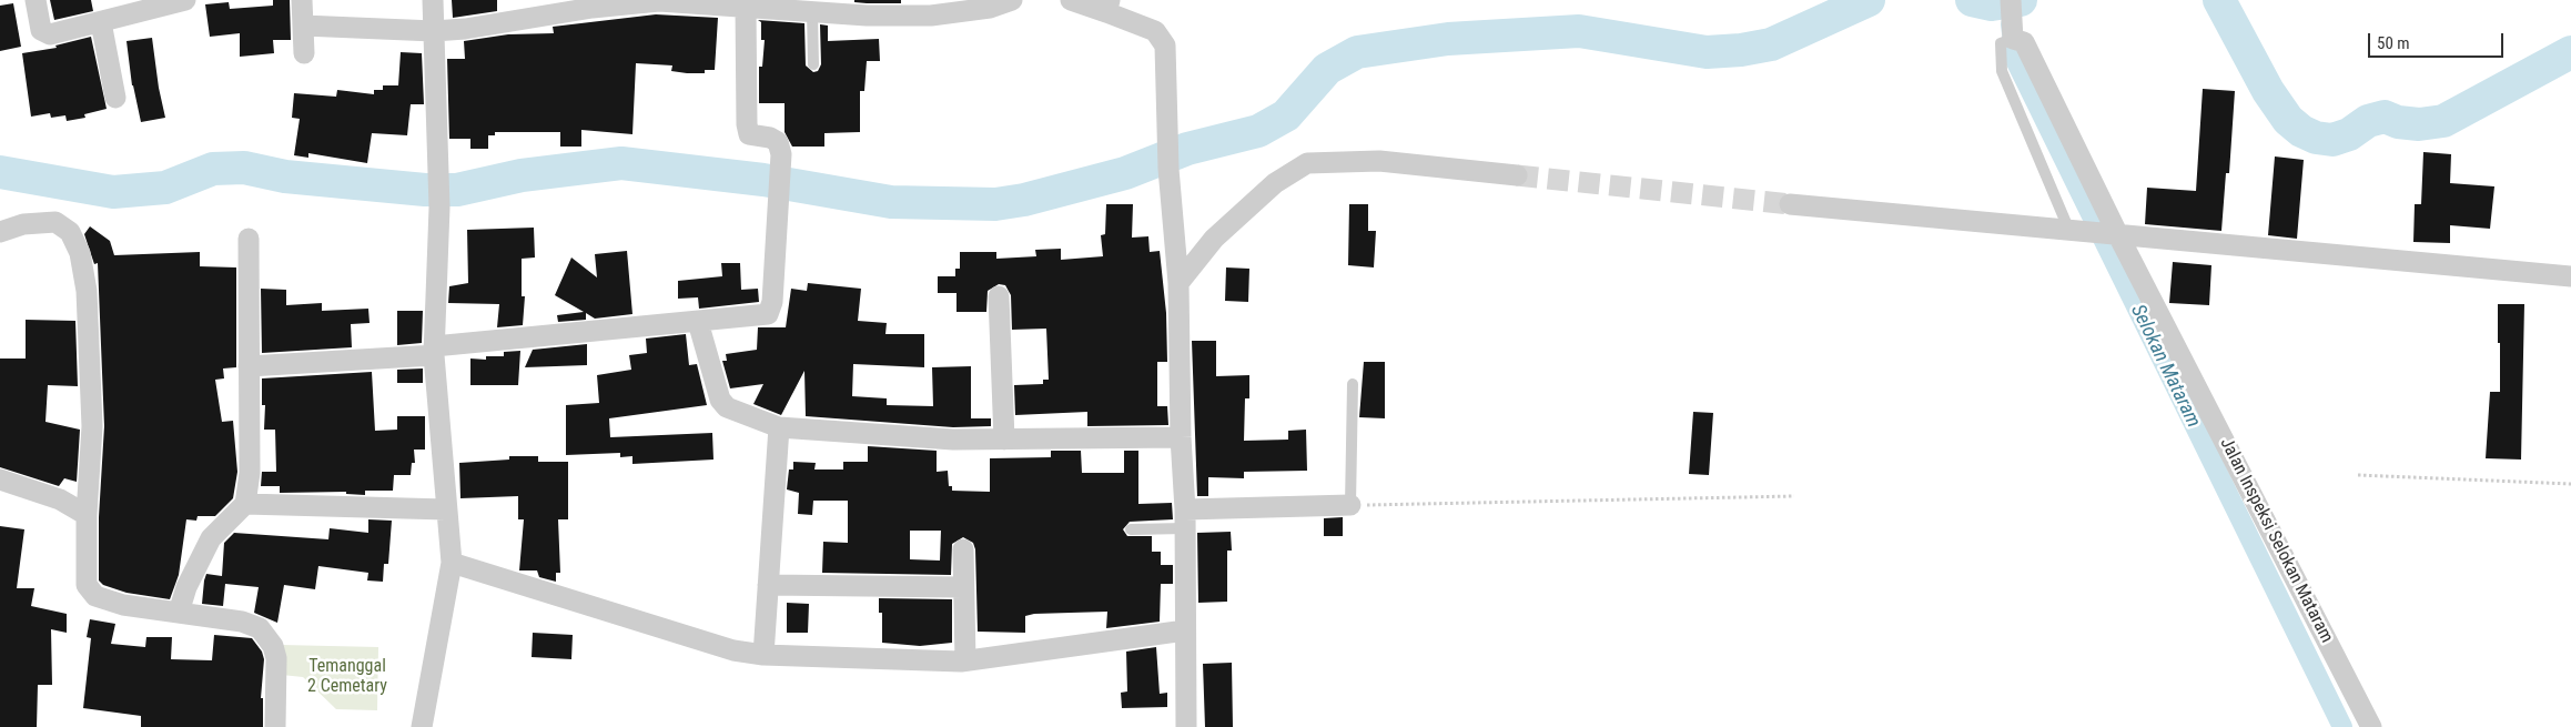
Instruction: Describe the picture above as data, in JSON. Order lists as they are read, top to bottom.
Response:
{
  "streets": {
    "street": ["Jalan Inspeksi Selokan Mataram"]
  },
  "water": ["Selokan Mataram"],
  "parks": ["Temanggal 2 Cemetary"],
  "scale_bar": "50 m"
}
